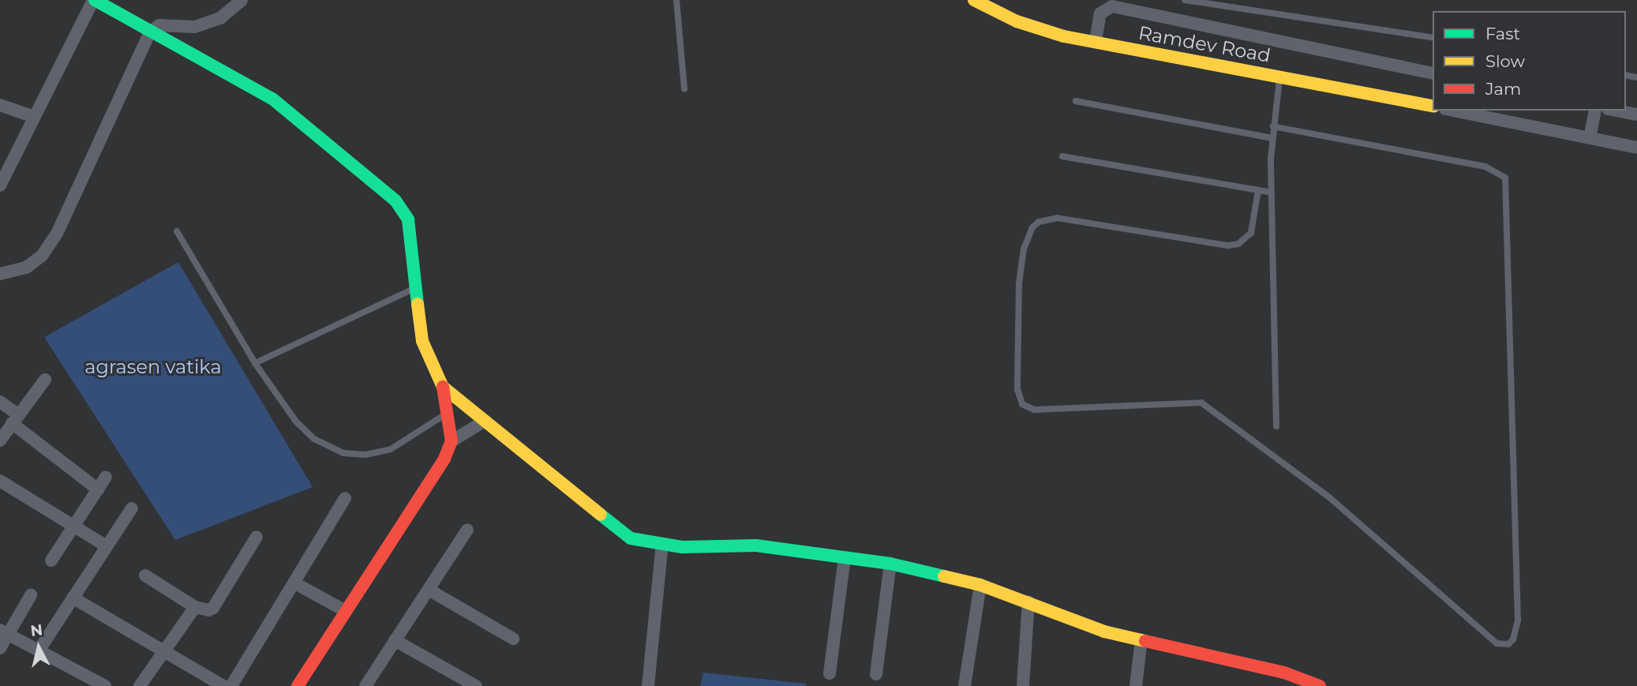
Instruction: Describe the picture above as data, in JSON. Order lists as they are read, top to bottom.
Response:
{
  "streets": {
    "street": ["Ramdev Road"]
  },
  "parks": ["agrasen vatika"],
  "legend": ["Fast", "Slow", "Jam"],
  "north": "top"
}
